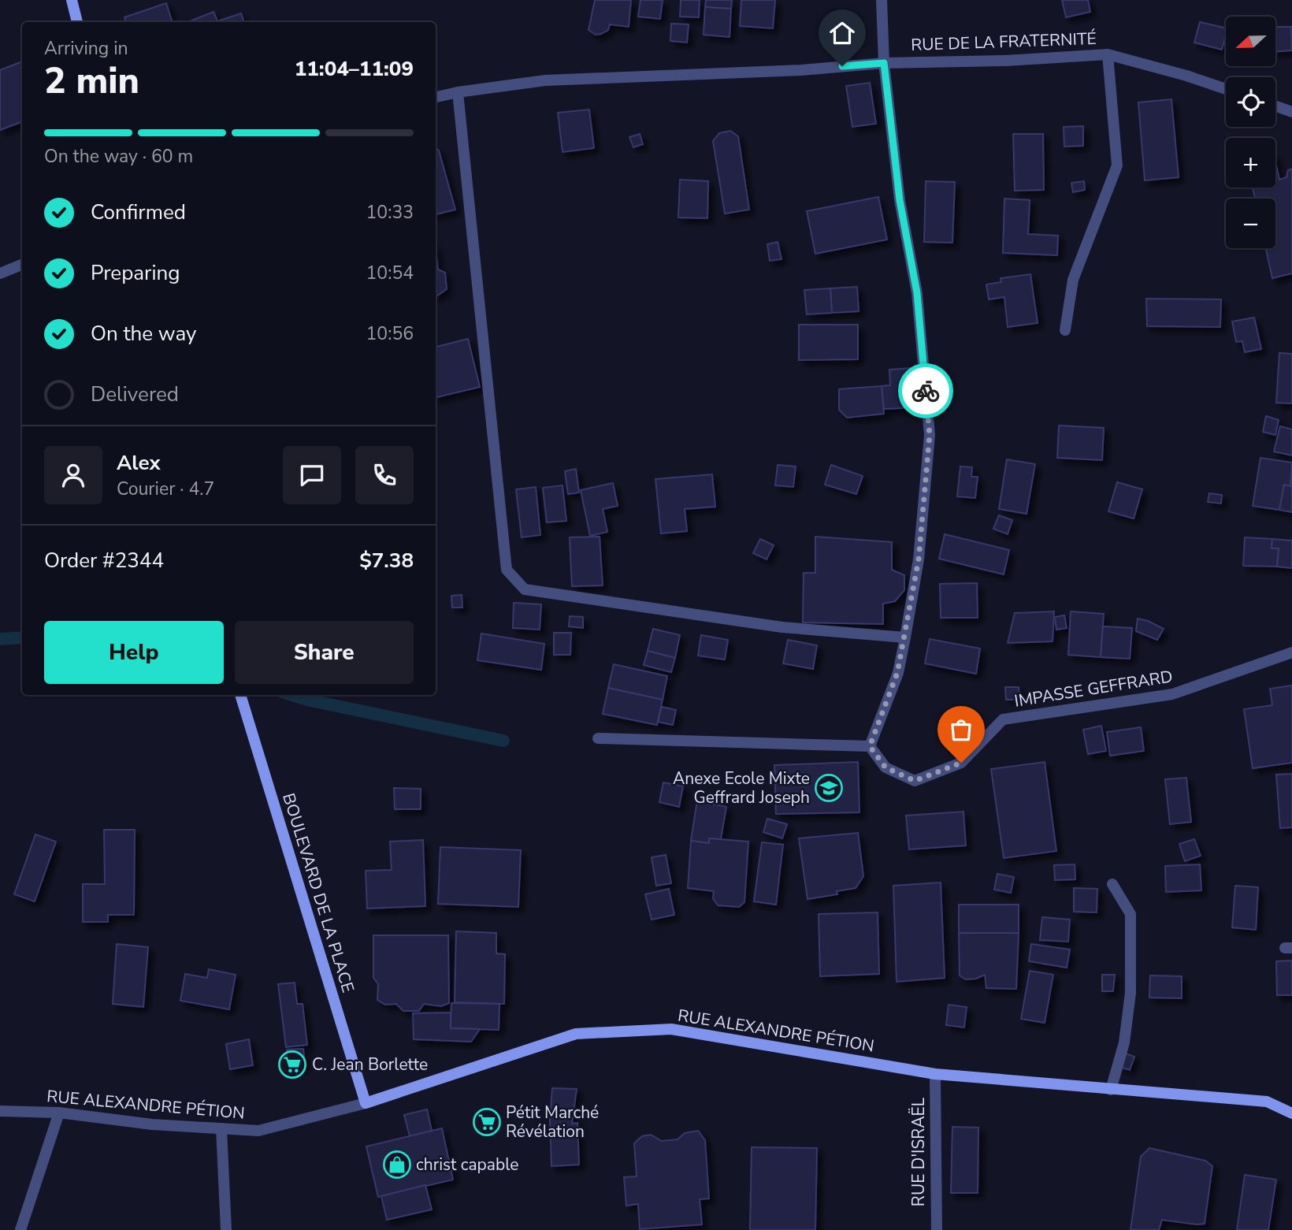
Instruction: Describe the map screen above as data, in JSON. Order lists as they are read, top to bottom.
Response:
{
  "streets": {
    "street": [
      "RUE DE LA FRATERNITÉ",
      "IMPASSE GEFFRARD",
      "BOULEVARD DE LA PLACE",
      "RUE ALEXANDRE PÉTION",
      "RUE D'ISRAËL"
    ]
  },
  "crossings": [
    ["BOULEVARD DE LA PLACE", "RUE ALEXANDRE PÉTION"],
    ["RUE ALEXANDRE PÉTION", "RUE D'ISRAËL"]
  ],
  "places": {
    "school or university": ["Anexe Ecole Mixte Geffrard Joseph"],
    "supermarket": ["C. Jean Borlette", "Pétit Marché Révélation"],
    "shop": ["christ capable"]
  },
  "north": "left",
  "page": {
    "map_buttons": ["+", "−"],
    "heading": ["2 min", "Arriving in", "11:04–11:09"],
    "panel": [
      "Alex",
      "Courier · 4.7",
      "Order #2344",
      "$7.38"
    ],
    "bar": "On the way · 60 m",
    "list": [
      ["Confirmed", "10:33"],
      ["Preparing", "10:54"],
      ["On the way", "10:56"],
      "Delivered"
    ],
    "buttons": ["Help", "Share"]
  }
}
